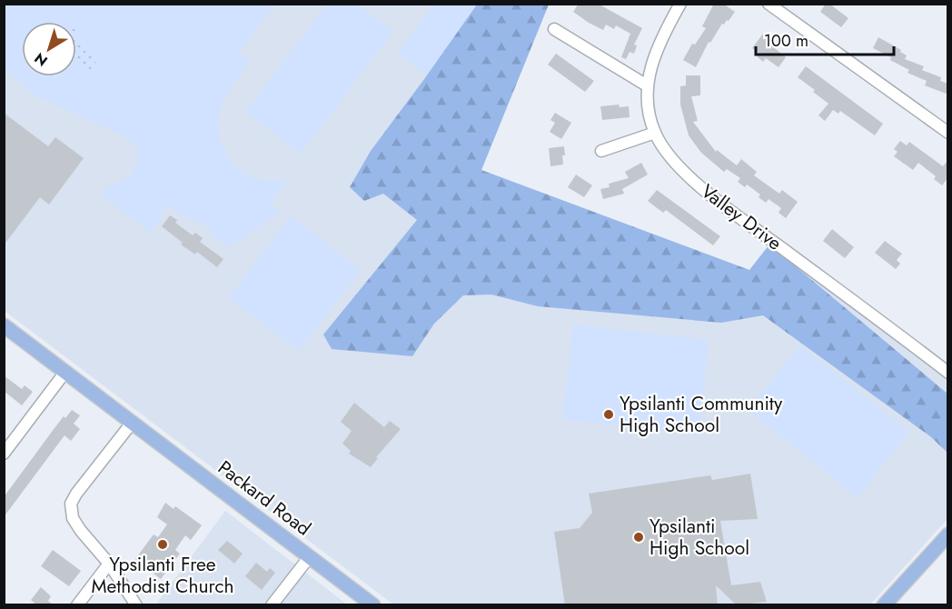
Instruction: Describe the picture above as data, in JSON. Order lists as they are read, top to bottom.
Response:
{
  "streets": {
    "main road": ["Packard Road"],
    "street": ["Valley Drive"]
  },
  "places": ["Ypsilanti Community High School", "Ypsilanti High School", "Ypsilanti Free Methodist Church"],
  "scale_bar": "100 m",
  "north": "bottom left"
}
